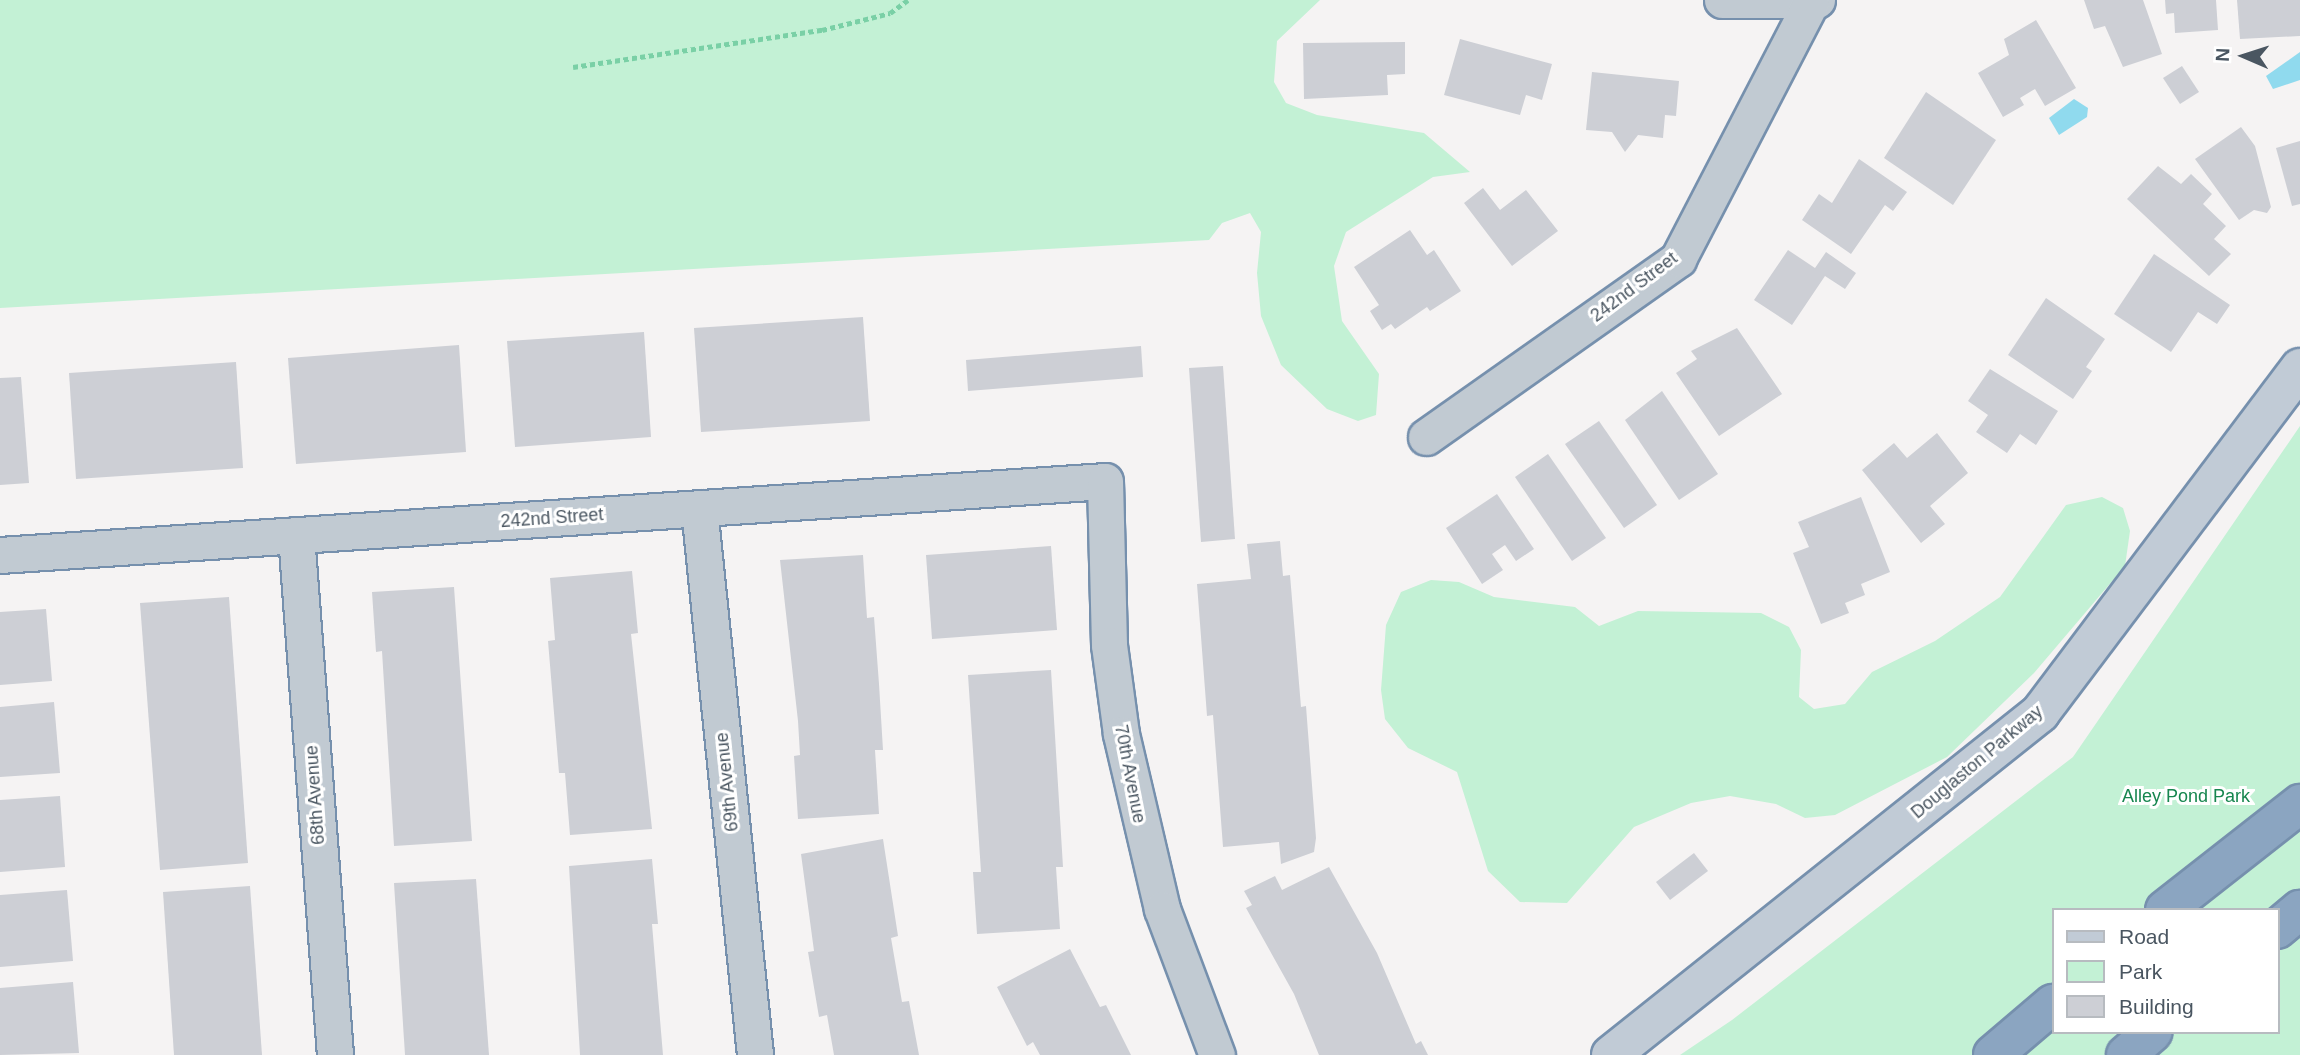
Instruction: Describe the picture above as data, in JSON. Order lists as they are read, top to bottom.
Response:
{
  "streets": {
    "main road": ["Douglaston Parkway"],
    "street": [
      "242nd Street",
      "70th Avenue",
      "69th Avenue",
      "68th Avenue"
    ]
  },
  "crossings": [
    ["242nd Street", "70th Avenue"],
    ["242nd Street", "69th Avenue"],
    ["242nd Street", "68th Avenue"]
  ],
  "parks": ["Alley Pond Park"],
  "legend": ["Road", "Park", "Building"],
  "north": "left"
}
